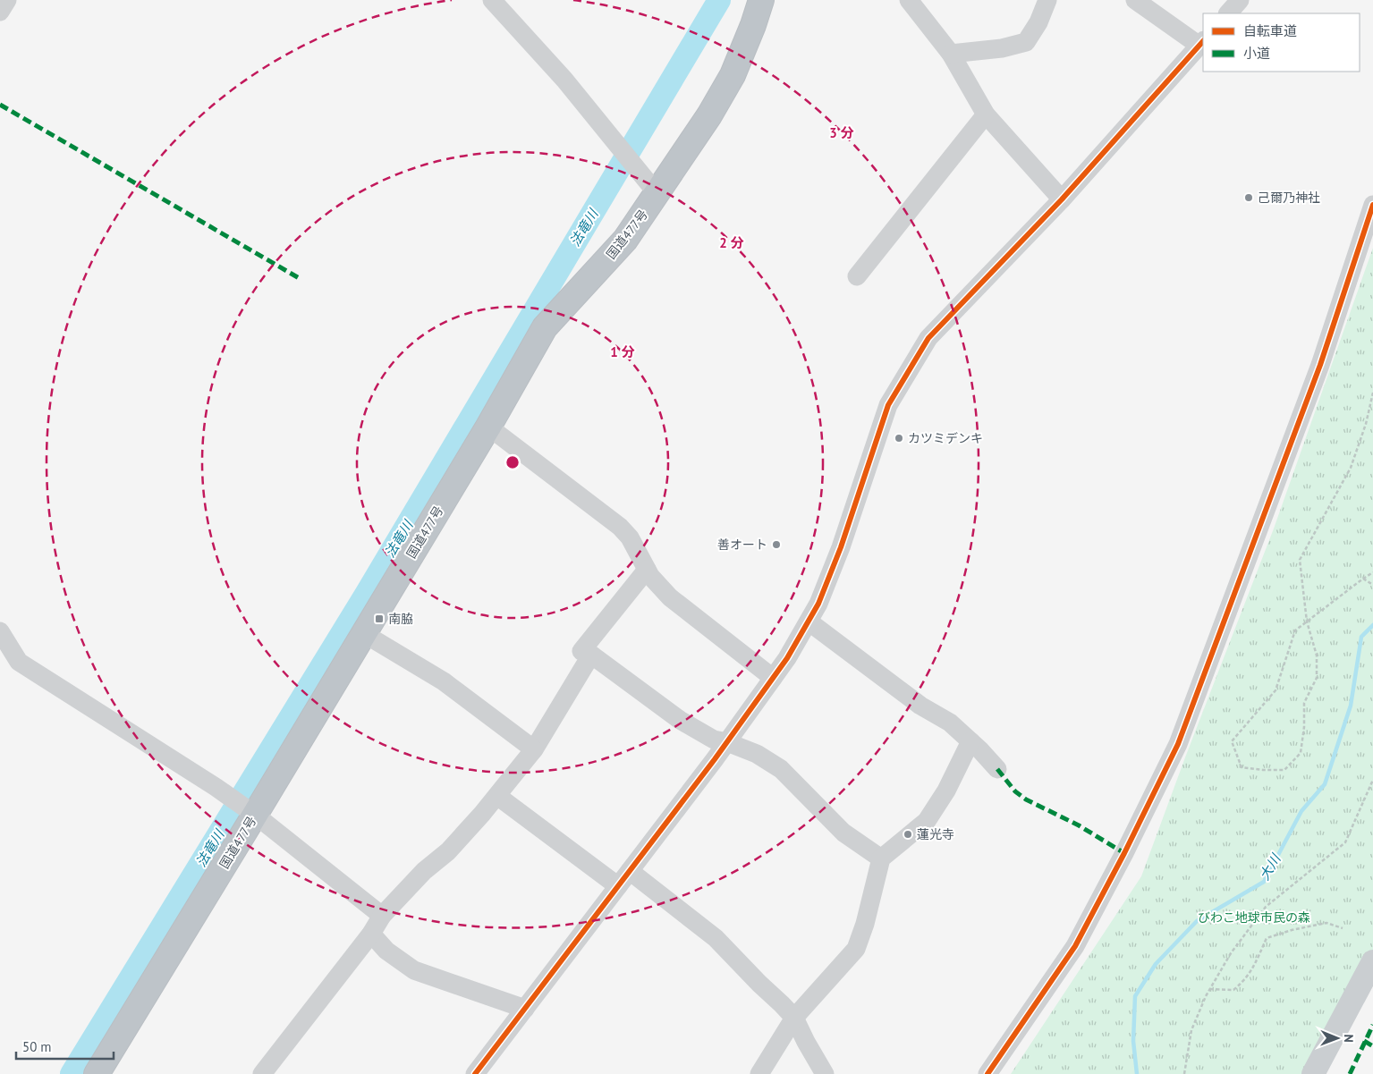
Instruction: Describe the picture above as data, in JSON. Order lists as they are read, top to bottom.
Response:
{
  "streets": {
    "highway": ["国道477号"]
  },
  "water": ["法竜川", "大川"],
  "parks": ["びわこ地球市民の森"],
  "places": {
    "other": [
      "己爾乃神社",
      "カツミデンキ",
      "善オート",
      "蓮光寺"
    ],
    "transit": ["南脇"]
  },
  "legend": ["自転車道", "小道"],
  "scale_bar": "50 m",
  "north": "right",
  "rings": ["3 分", "2 分", "1 分"]
}
